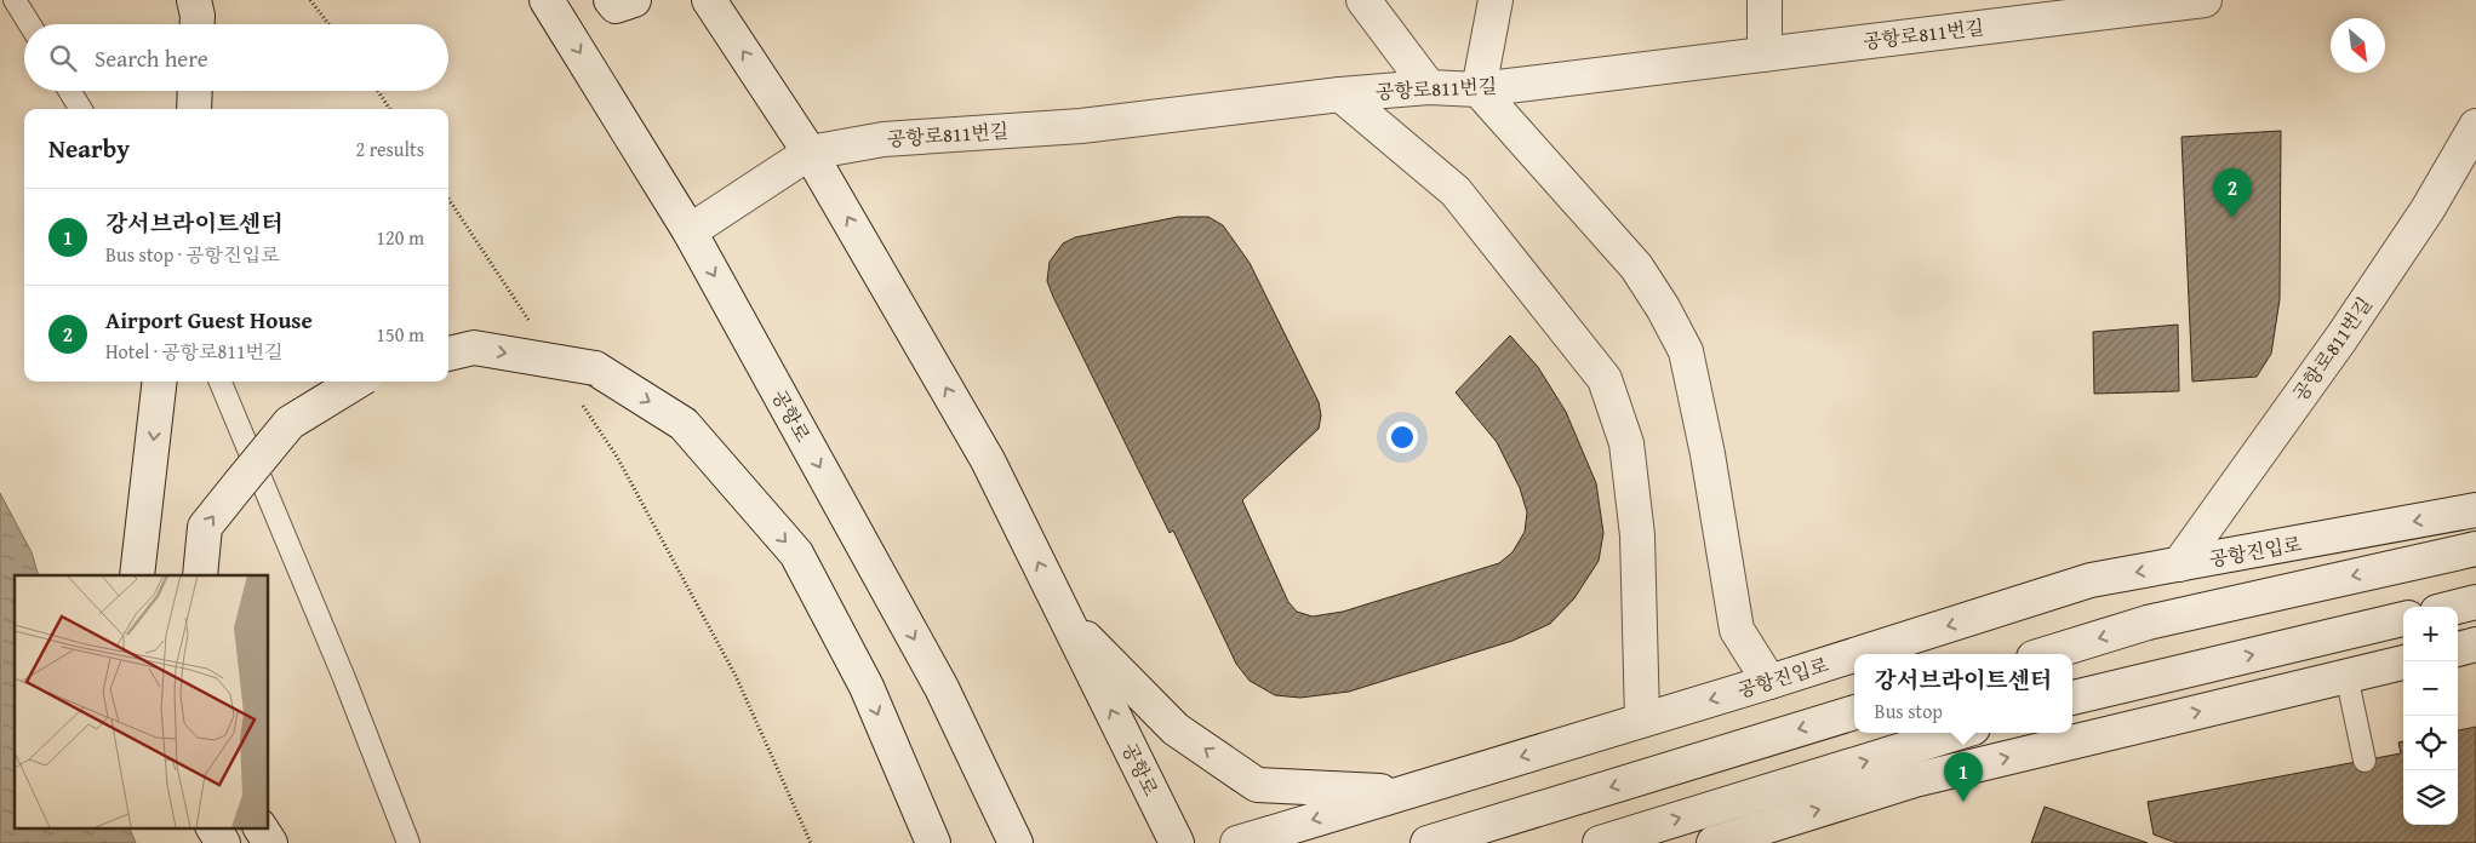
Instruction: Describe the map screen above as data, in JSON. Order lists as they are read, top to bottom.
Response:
{
  "streets": {
    "main road": ["공항로811번길", "공항로", "공항진입로"]
  },
  "crossings": [
    ["공항로811번길", "공항로"],
    ["공항로811번길", "공항진입로"]
  ],
  "north": "bottom right",
  "page": {
    "search": "Search here",
    "heading": ["Nearby", "2 results"],
    "pins": ["2", "1"],
    "list": [
      {
        "mark": "1",
        "name": "강서브라이트센터",
        "note": "Bus stop · 공항진입로",
        "value": "120 m"
      },
      {
        "mark": "2",
        "name": "Airport Guest House",
        "note": "Hotel · 공항로811번길",
        "value": "150 m"
      }
    ],
    "map_buttons": ["+", "−"],
    "popup": ["강서브라이트센터", "Bus stop"]
  }
}
